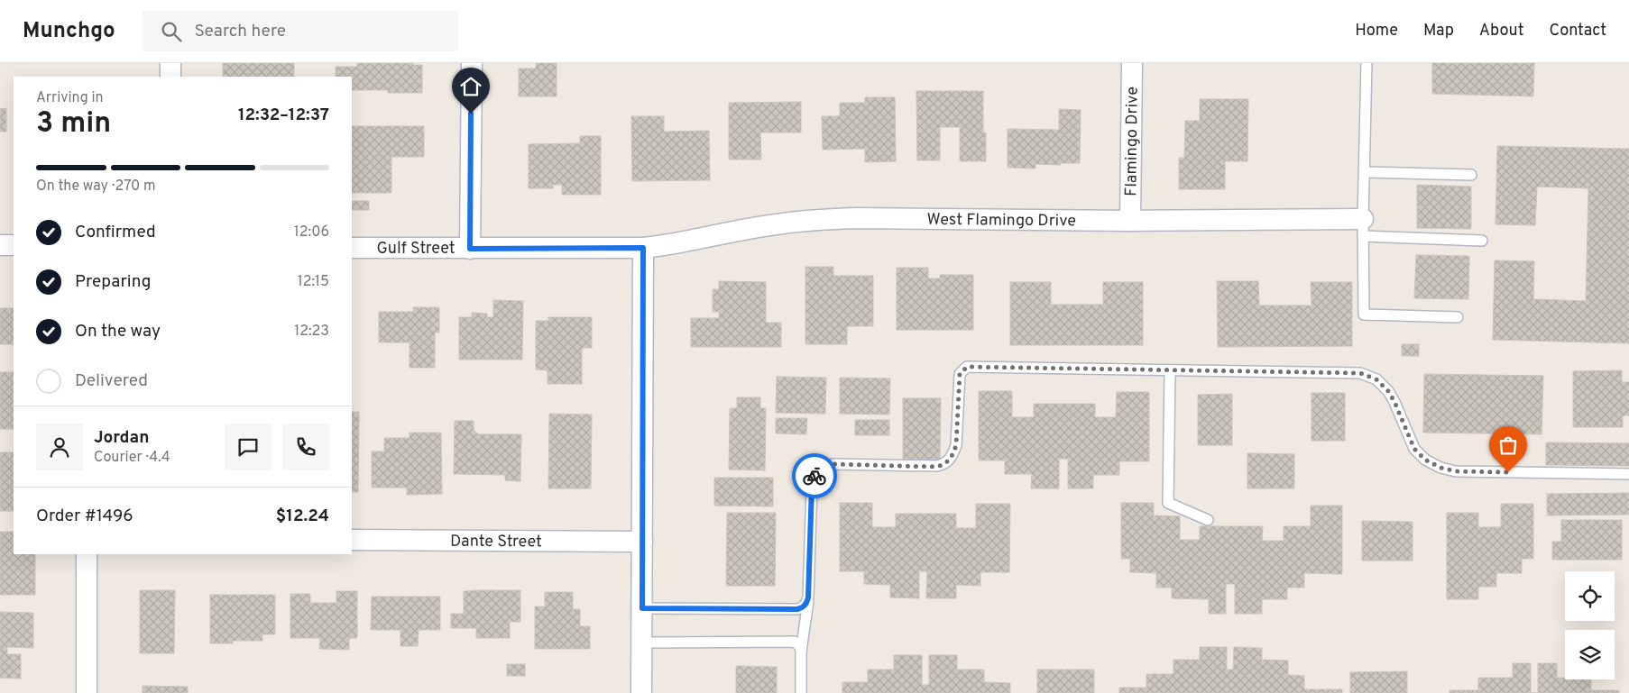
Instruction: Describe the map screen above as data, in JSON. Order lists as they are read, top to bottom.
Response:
{
  "streets": {
    "street": [
      "Flamingo Drive",
      "West Flamingo Drive",
      "Gulf Street",
      "Dante Street"
    ]
  },
  "crossings": [
    ["Flamingo Drive", "West Flamingo Drive"],
    ["West Flamingo Drive", "Gulf Street"]
  ],
  "page": {
    "header": "Munchgo",
    "search": "Search here",
    "nav": [
      "Home",
      "Map",
      "About",
      "Contact"
    ],
    "heading": ["3 min", "Arriving in", "12:32–12:37"],
    "panel": [
      "Jordan",
      "Courier · 4.4",
      "Order #1496",
      "$12.24"
    ],
    "bar": "On the way · 270 m",
    "list": [
      ["Confirmed", "12:06"],
      ["Preparing", "12:15"],
      ["On the way", "12:23"],
      "Delivered"
    ]
  }
}
